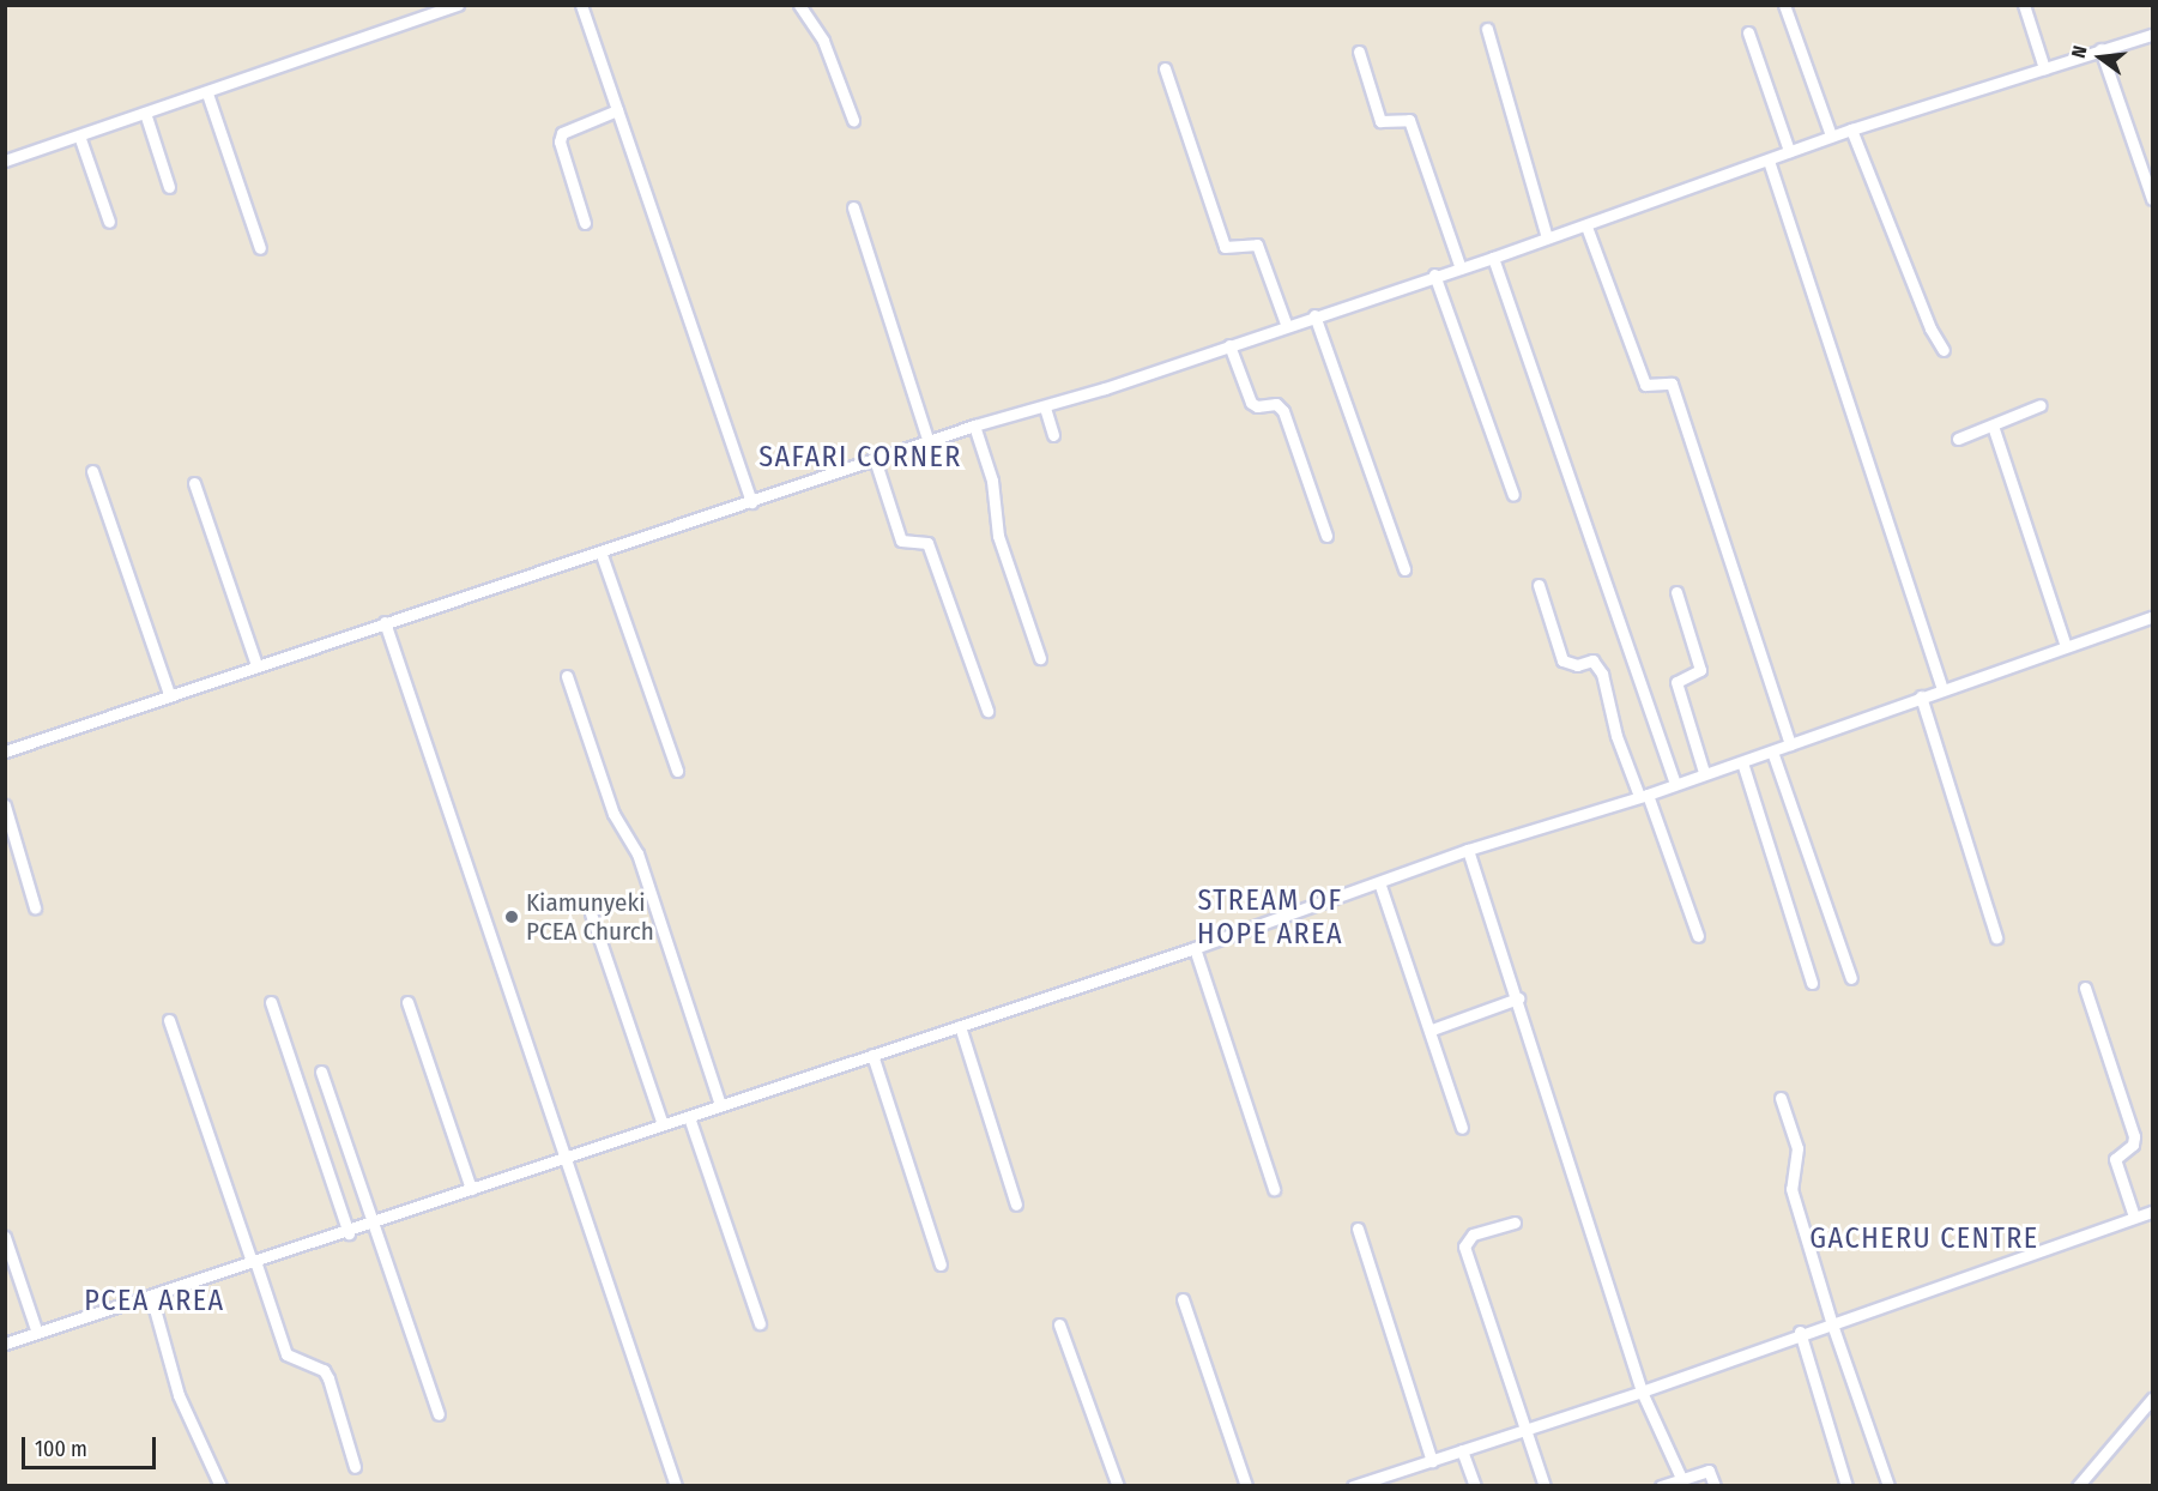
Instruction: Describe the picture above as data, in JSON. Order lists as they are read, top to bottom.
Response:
{
  "districts": [
    "SAFARI CORNER",
    "STREAM OF HOPE AREA",
    "GACHERU CENTRE",
    "PCEA AREA"
  ],
  "places": ["Kiamunyeki PCEA Church"],
  "scale_bar": "100 m",
  "north": "left"
}
